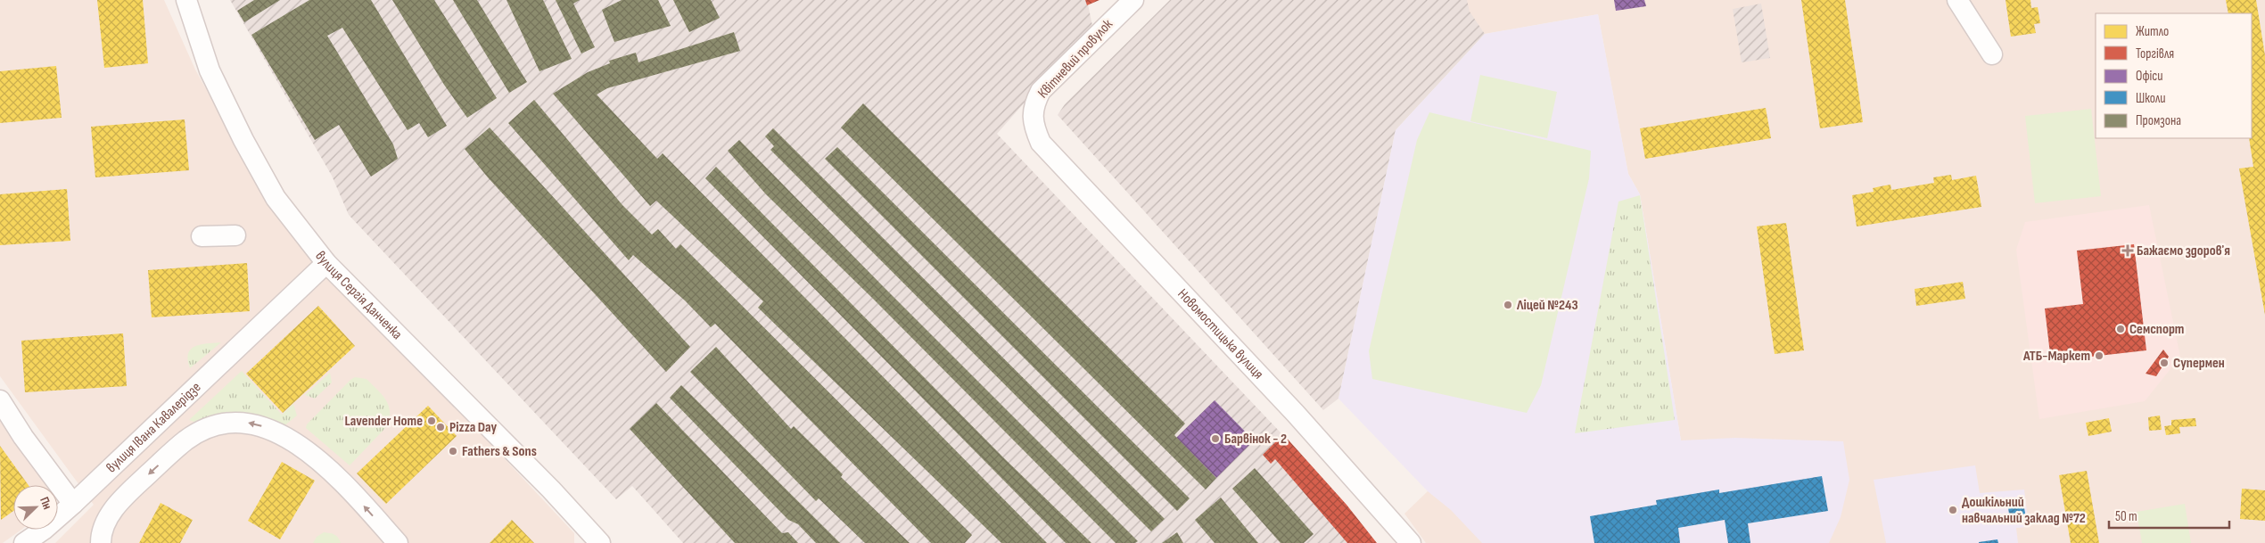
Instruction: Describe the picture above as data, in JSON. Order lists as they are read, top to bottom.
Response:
{
  "streets": {
    "street": [
      "Квітневий провулок",
      "вулиця Сергія Данченка",
      "Новомостицька вулиця",
      "вулиця Івана Кавалерідзе"
    ]
  },
  "crossings": [
    ["Квітневий провулок", "Новомостицька вулиця"],
    ["вулиця Сергія Данченка", "вулиця Івана Кавалерідзе"]
  ],
  "places": {
    "health": ["Бажаємо здоровʼя"],
    "other": [
      "Ліцей №243",
      "Семспорт",
      "АТБ-Маркет",
      "Супермен",
      "Lavender Home",
      "Pizza Day",
      "Барвінок - 2",
      "Fathers & Sons",
      "Дошкільний навчальний заклад №72"
    ]
  },
  "legend": [
    "Житло",
    "Торгівля",
    "Офіси",
    "Школи",
    "Промзона"
  ],
  "scale_bar": "50 m",
  "north": "top right"
}
